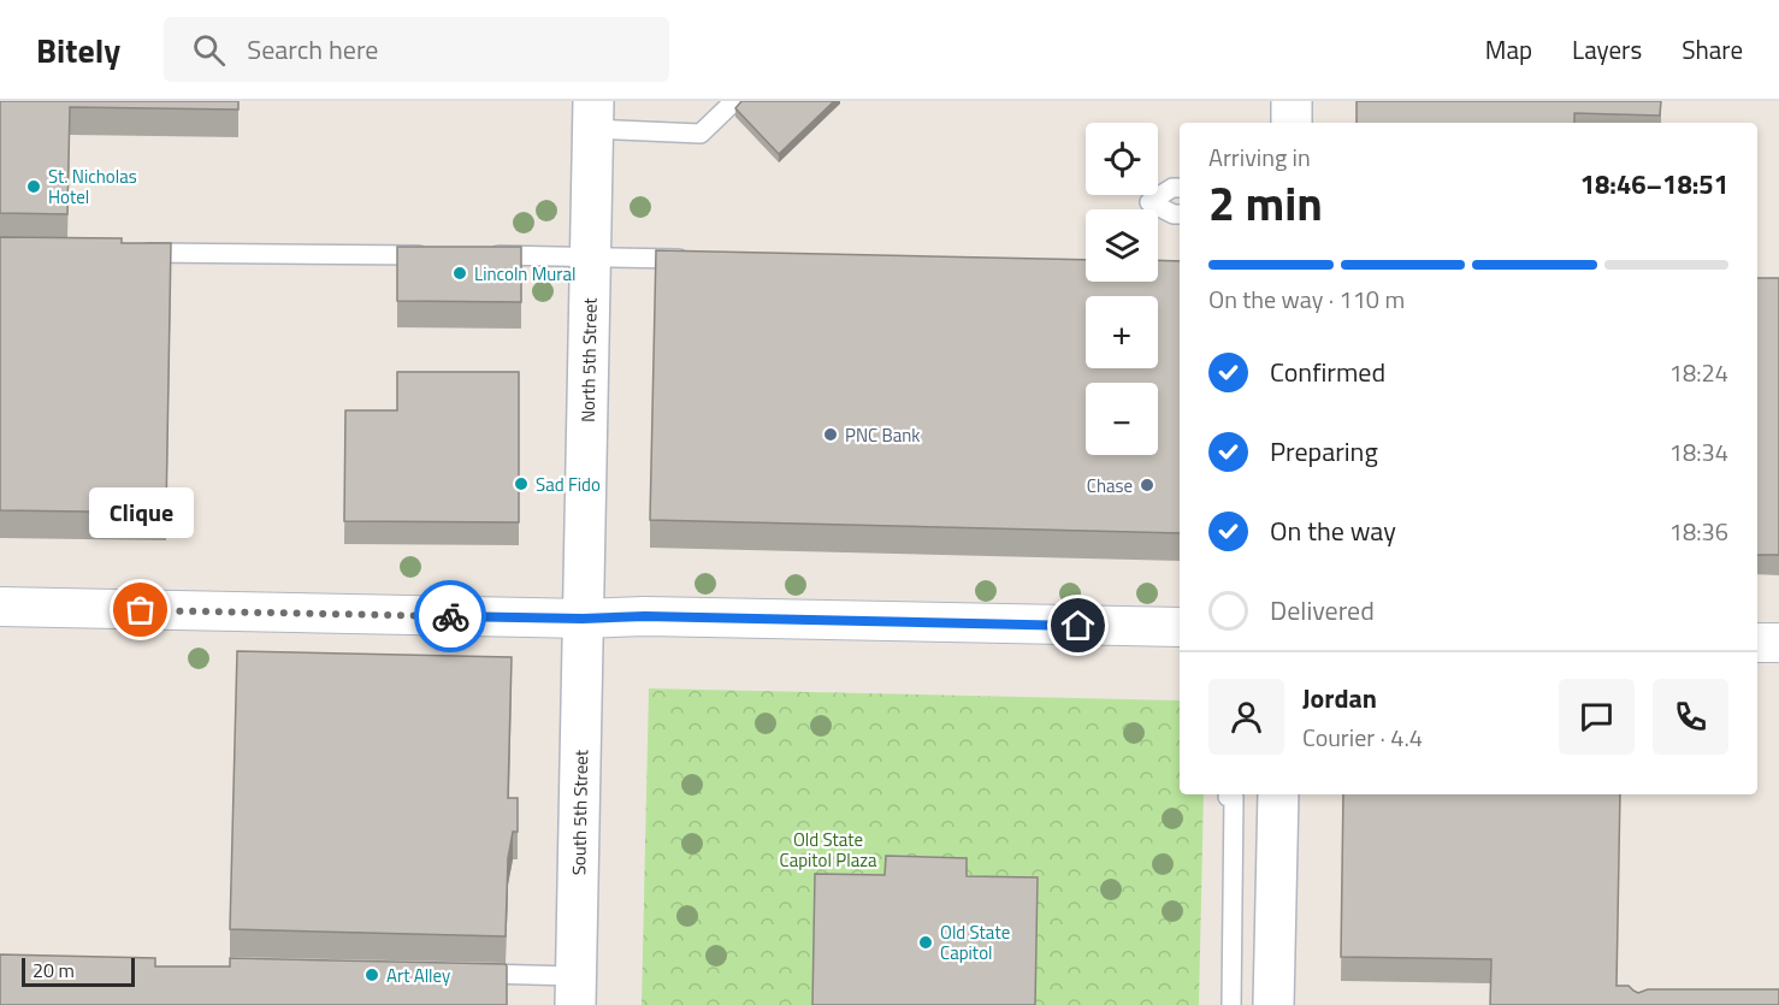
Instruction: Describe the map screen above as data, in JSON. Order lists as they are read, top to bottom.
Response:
{
  "streets": {
    "main road": ["North 5th Street", "South 5th Street"]
  },
  "crossings": [
    ["North 5th Street", "South 5th Street"]
  ],
  "parks": ["Old State Capitol Plaza"],
  "places": [
    "St. Nicholas Hotel",
    "Lincoln Mural",
    "PNC Bank",
    "Sad Fido",
    "Chase",
    "Clique",
    "Old State Capitol",
    "Art Alley"
  ],
  "scale_bar": "20 m",
  "page": {
    "header": "Bitely",
    "search": "Search here",
    "nav": ["Map", "Layers", "Share"],
    "map_buttons": ["+", "−"],
    "heading": ["2 min", "Arriving in", "18:46–18:51"],
    "panel": ["Jordan", "Courier · 4.4"],
    "bar": "On the way · 110 m",
    "list": [
      ["Confirmed", "18:24"],
      ["Preparing", "18:34"],
      ["On the way", "18:36"],
      "Delivered"
    ],
    "bubble": "Clique",
    "scale": "20 m"
  }
}
